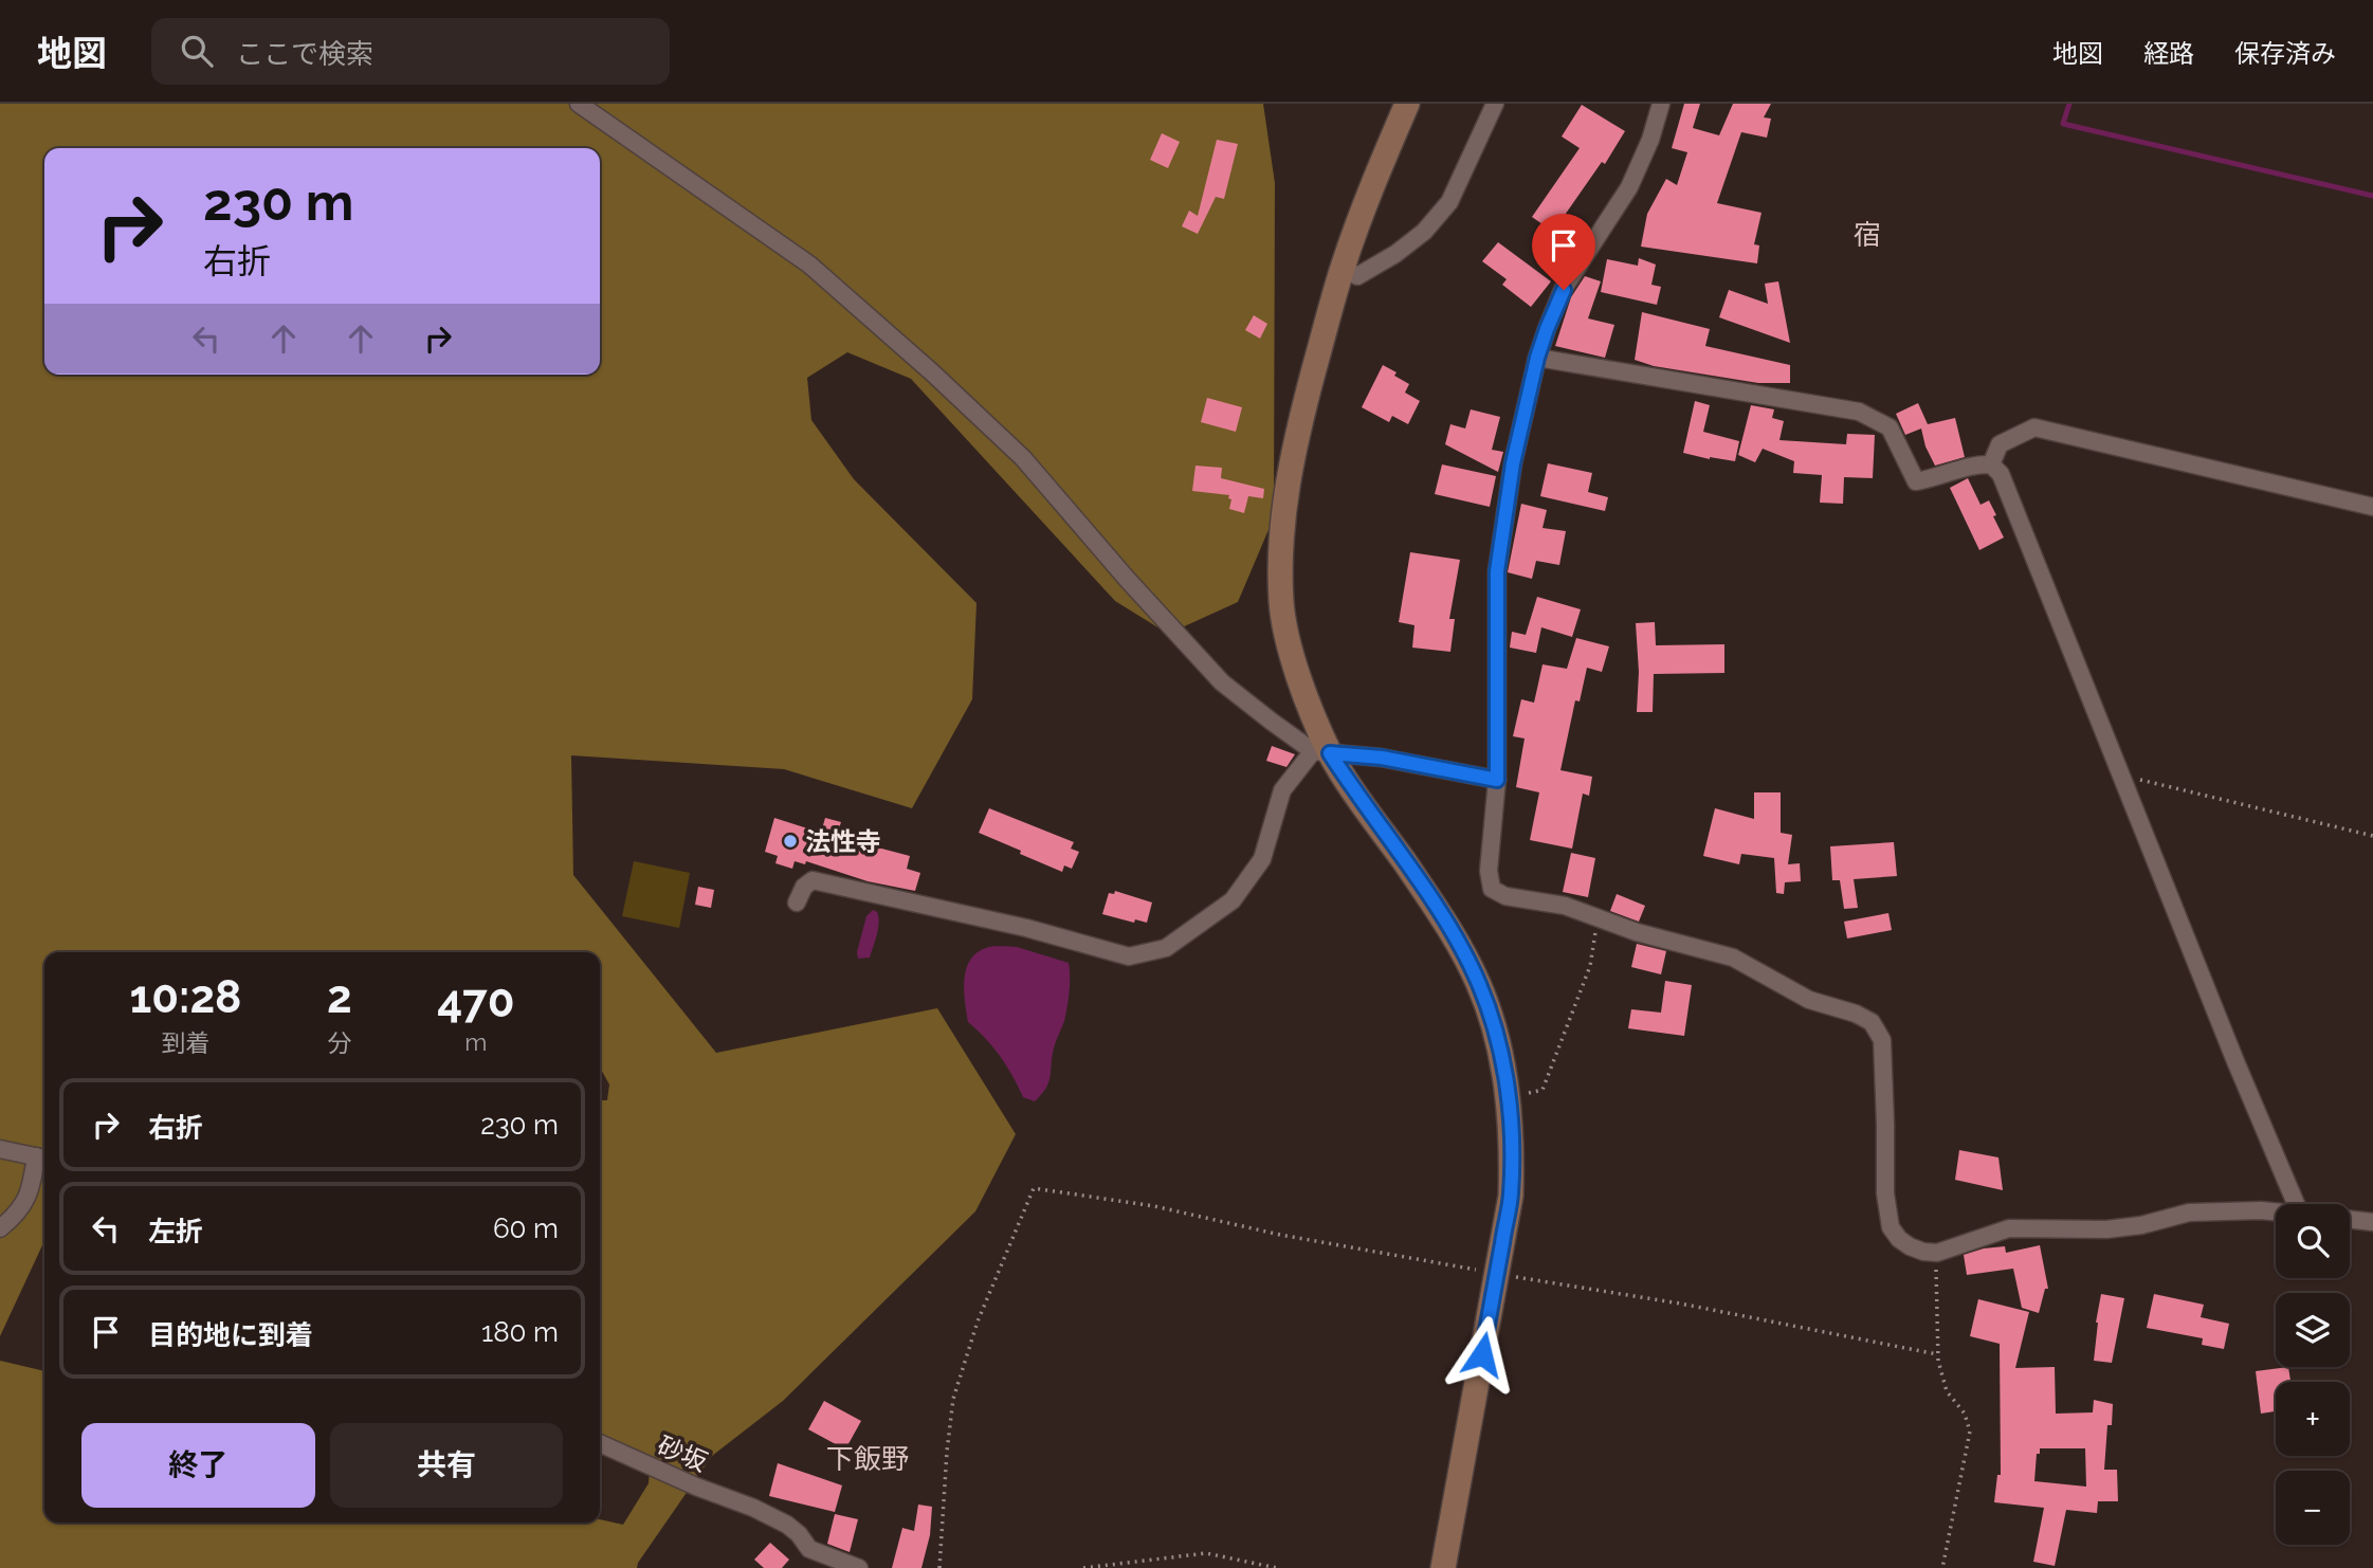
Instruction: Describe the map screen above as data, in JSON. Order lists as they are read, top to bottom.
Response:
{
  "streets": {
    "street": ["砂坂"]
  },
  "districts": ["宿", "下飯野"],
  "places": ["法性寺"],
  "page": {
    "header": "地図",
    "search": "ここで検索",
    "nav": ["地図", "経路", "保存済み"],
    "turn": ["230 m", "右折"],
    "eta": [
      "10:28",
      "到着",
      "2",
      "分",
      "470",
      "m"
    ],
    "list": [
      {
        "name": "右折",
        "value": "230 m"
      },
      {
        "name": "左折",
        "value": "60 m"
      },
      {
        "name": "目的地に到着",
        "value": "180 m"
      }
    ],
    "map_buttons": ["+", "−"],
    "buttons": ["終了", "共有"]
  }
}
